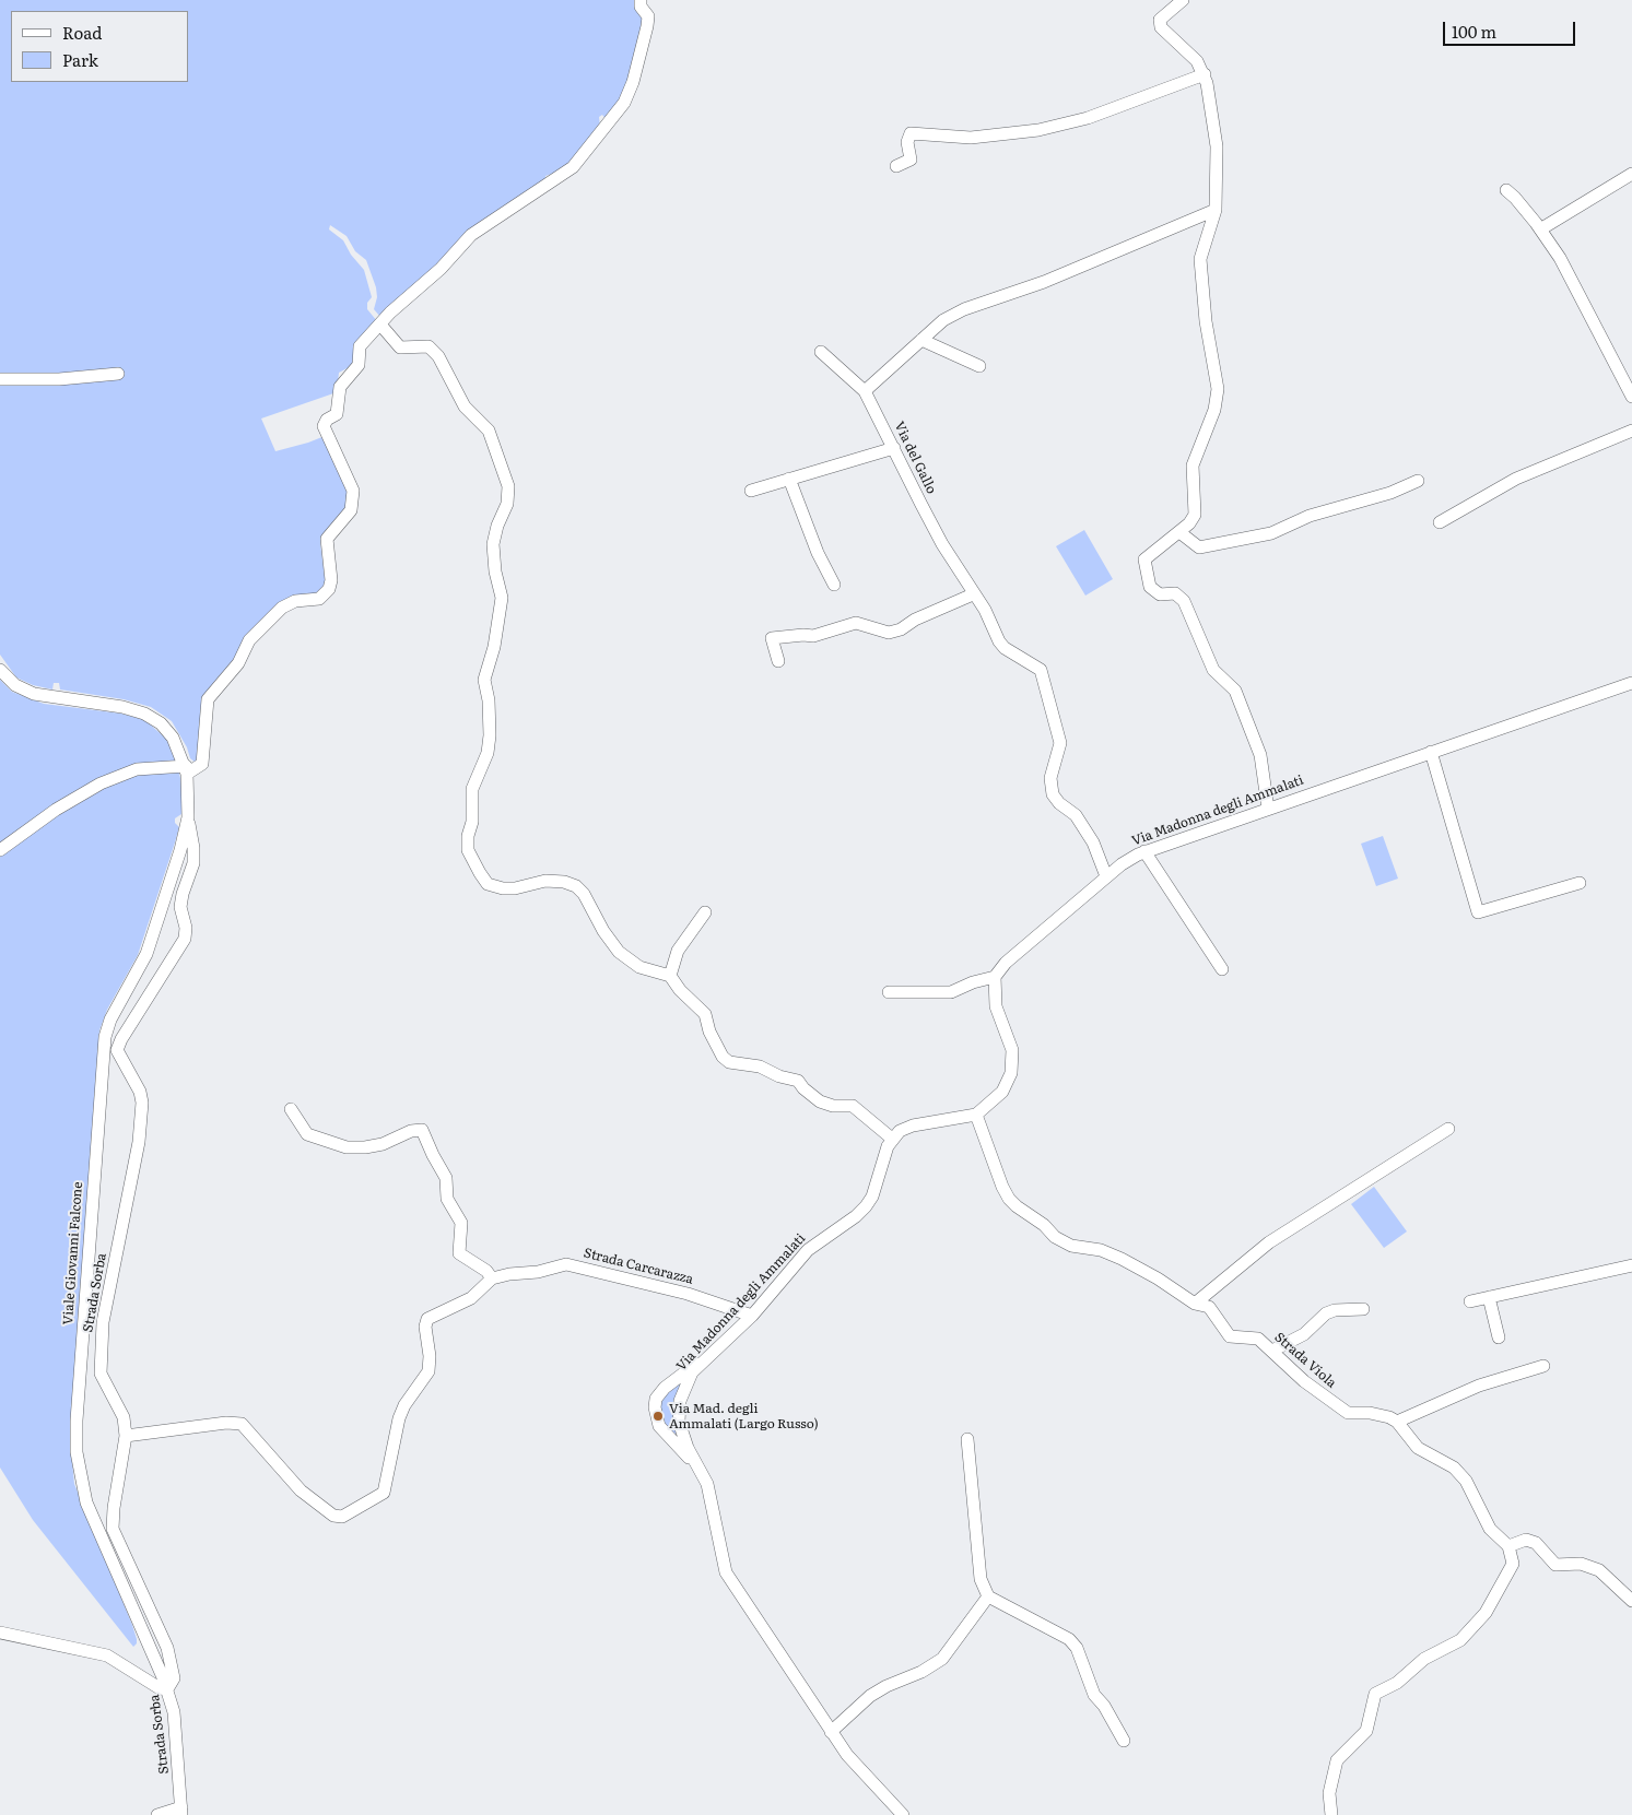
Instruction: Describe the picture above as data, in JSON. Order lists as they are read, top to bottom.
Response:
{
  "streets": {
    "street": [
      "Via del Gallo",
      "Via Madonna degli Ammalati",
      "Viale Giovanni Falcone",
      "Strada Carcarazza",
      "Strada Sorba",
      "Strada Viola"
    ]
  },
  "crossings": [
    ["Via del Gallo", "Via Madonna degli Ammalati"],
    ["Via Madonna degli Ammalati", "Strada Carcarazza"],
    ["Viale Giovanni Falcone", "Strada Sorba"]
  ],
  "places": ["Via Mad. degli Ammalati (Largo Russo)"],
  "legend": ["Road", "Park"],
  "scale_bar": "100 m"
}
